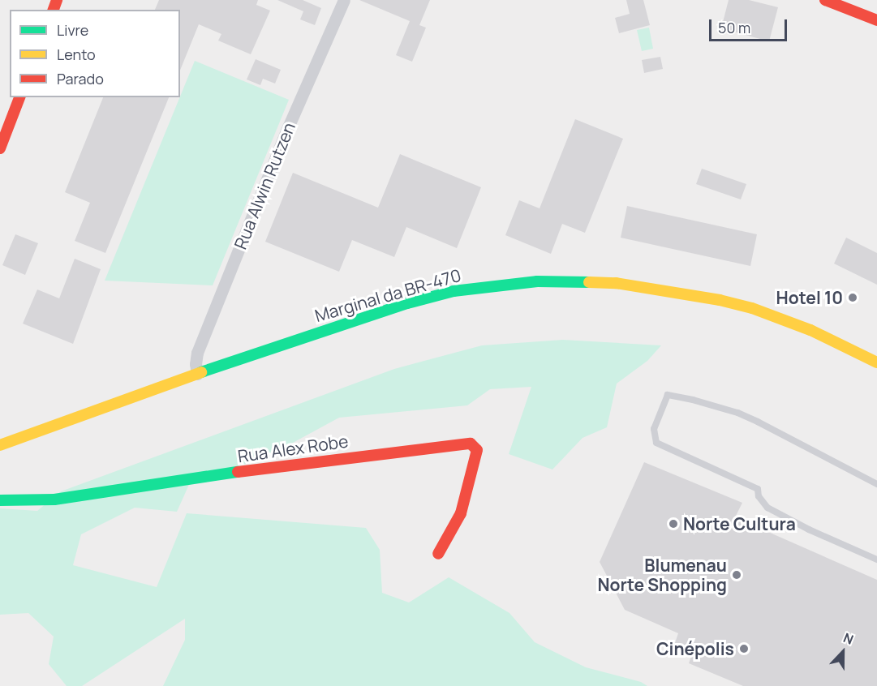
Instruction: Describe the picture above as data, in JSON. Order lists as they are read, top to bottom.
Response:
{
  "streets": {
    "main road": ["Marginal da BR-470", "Rua Alex Robe"],
    "street": ["Rua Alwin Rutzen"]
  },
  "crossings": [
    ["Rua Alwin Rutzen", "Marginal da BR-470"]
  ],
  "places": [
    "Hotel 10",
    "Norte Cultura",
    "Blumenau Norte Shopping",
    "Cinépolis"
  ],
  "legend": ["Livre", "Lento", "Parado"],
  "scale_bar": "50 m",
  "north": "top"
}
